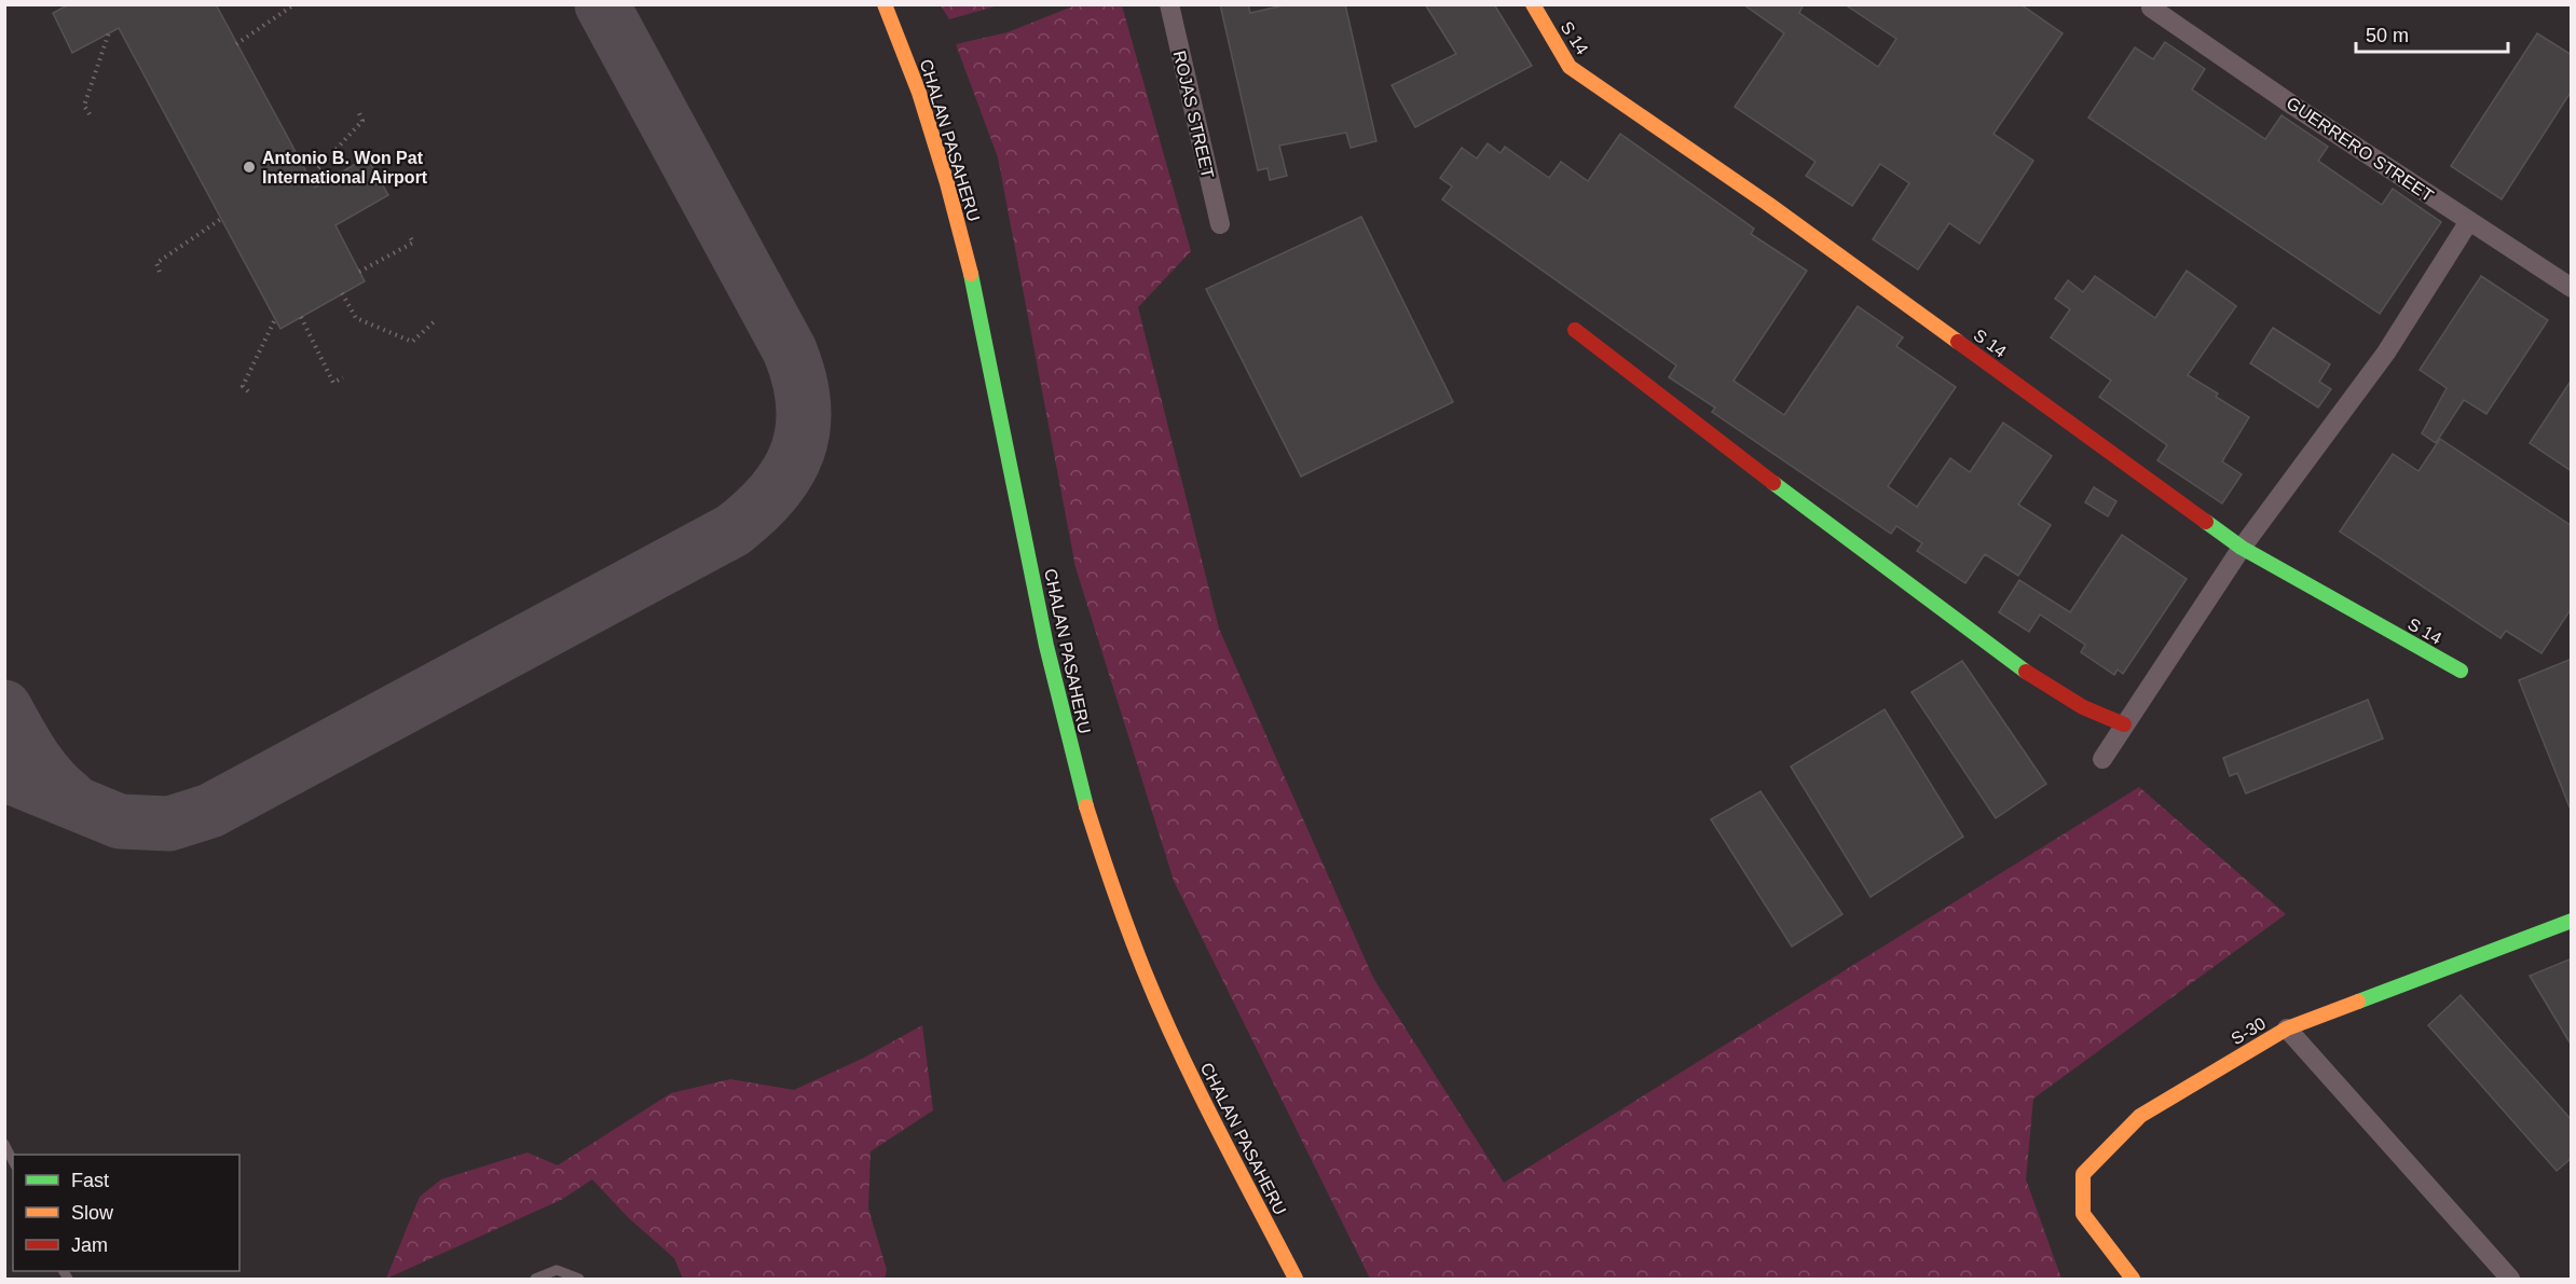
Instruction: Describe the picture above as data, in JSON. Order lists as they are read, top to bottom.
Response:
{
  "streets": {
    "street": [
      "S 14",
      "ROJAS STREET",
      "CHALAN PASAHERU",
      "GUERRERO STREET",
      "S-30"
    ]
  },
  "places": ["Antonio B. Won Pat International Airport"],
  "legend": ["Fast", "Slow", "Jam"],
  "scale_bar": "50 m"
}
